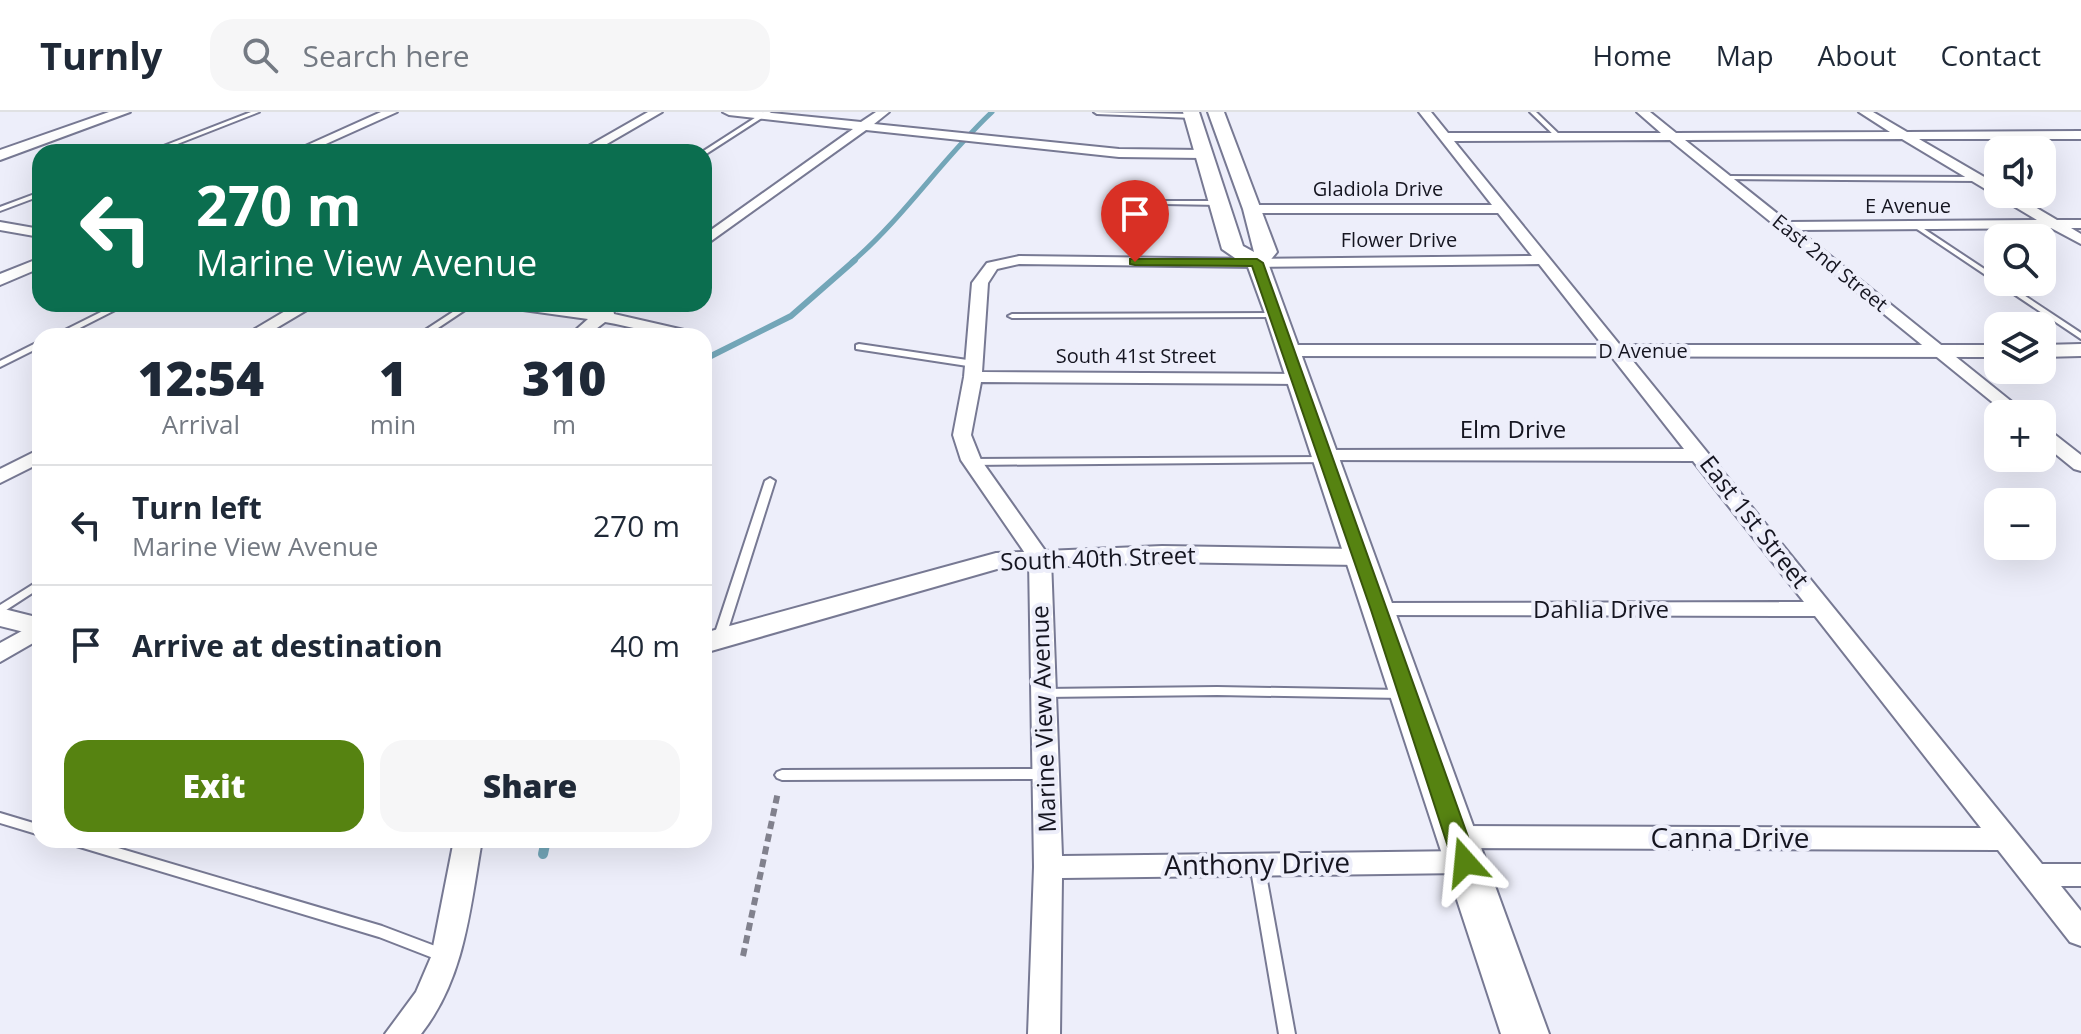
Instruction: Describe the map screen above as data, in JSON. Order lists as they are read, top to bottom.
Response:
{
  "streets": {
    "street": [
      "Gladiola Drive",
      "E Avenue",
      "Flower Drive",
      "East 2nd Street",
      "D Avenue",
      "South 41st Street",
      "Elm Drive",
      "East 1st Street",
      "South 40th Street",
      "Dahlia Drive",
      "Marine View Avenue",
      "Canna Drive",
      "Anthony Drive"
    ]
  },
  "crossings": [
    ["Gladiola Drive", "East 1st Street"],
    ["E Avenue", "East 2nd Street"],
    ["Flower Drive", "East 1st Street"],
    ["East 2nd Street", "D Avenue"],
    ["D Avenue", "East 1st Street"],
    ["Elm Drive", "East 1st Street"],
    ["East 1st Street", "Dahlia Drive"],
    ["East 1st Street", "Canna Drive"],
    ["South 40th Street", "Marine View Avenue"],
    ["Marine View Avenue", "Anthony Drive"],
    ["Canna Drive", "Anthony Drive"]
  ],
  "page": {
    "header": "Turnly",
    "search": "Search here",
    "nav": [
      "Home",
      "Map",
      "About",
      "Contact"
    ],
    "map_buttons": ["+", "−"],
    "turn": ["270 m", "Marine View Avenue"],
    "eta": [
      "12:54",
      "Arrival",
      "1",
      "min",
      "310",
      "m"
    ],
    "list": [
      {
        "name": "Turn left",
        "note": "Marine View Avenue",
        "value": "270 m"
      },
      {
        "name": "Arrive at destination",
        "value": "40 m"
      }
    ],
    "buttons": ["Exit", "Share"]
  }
}
